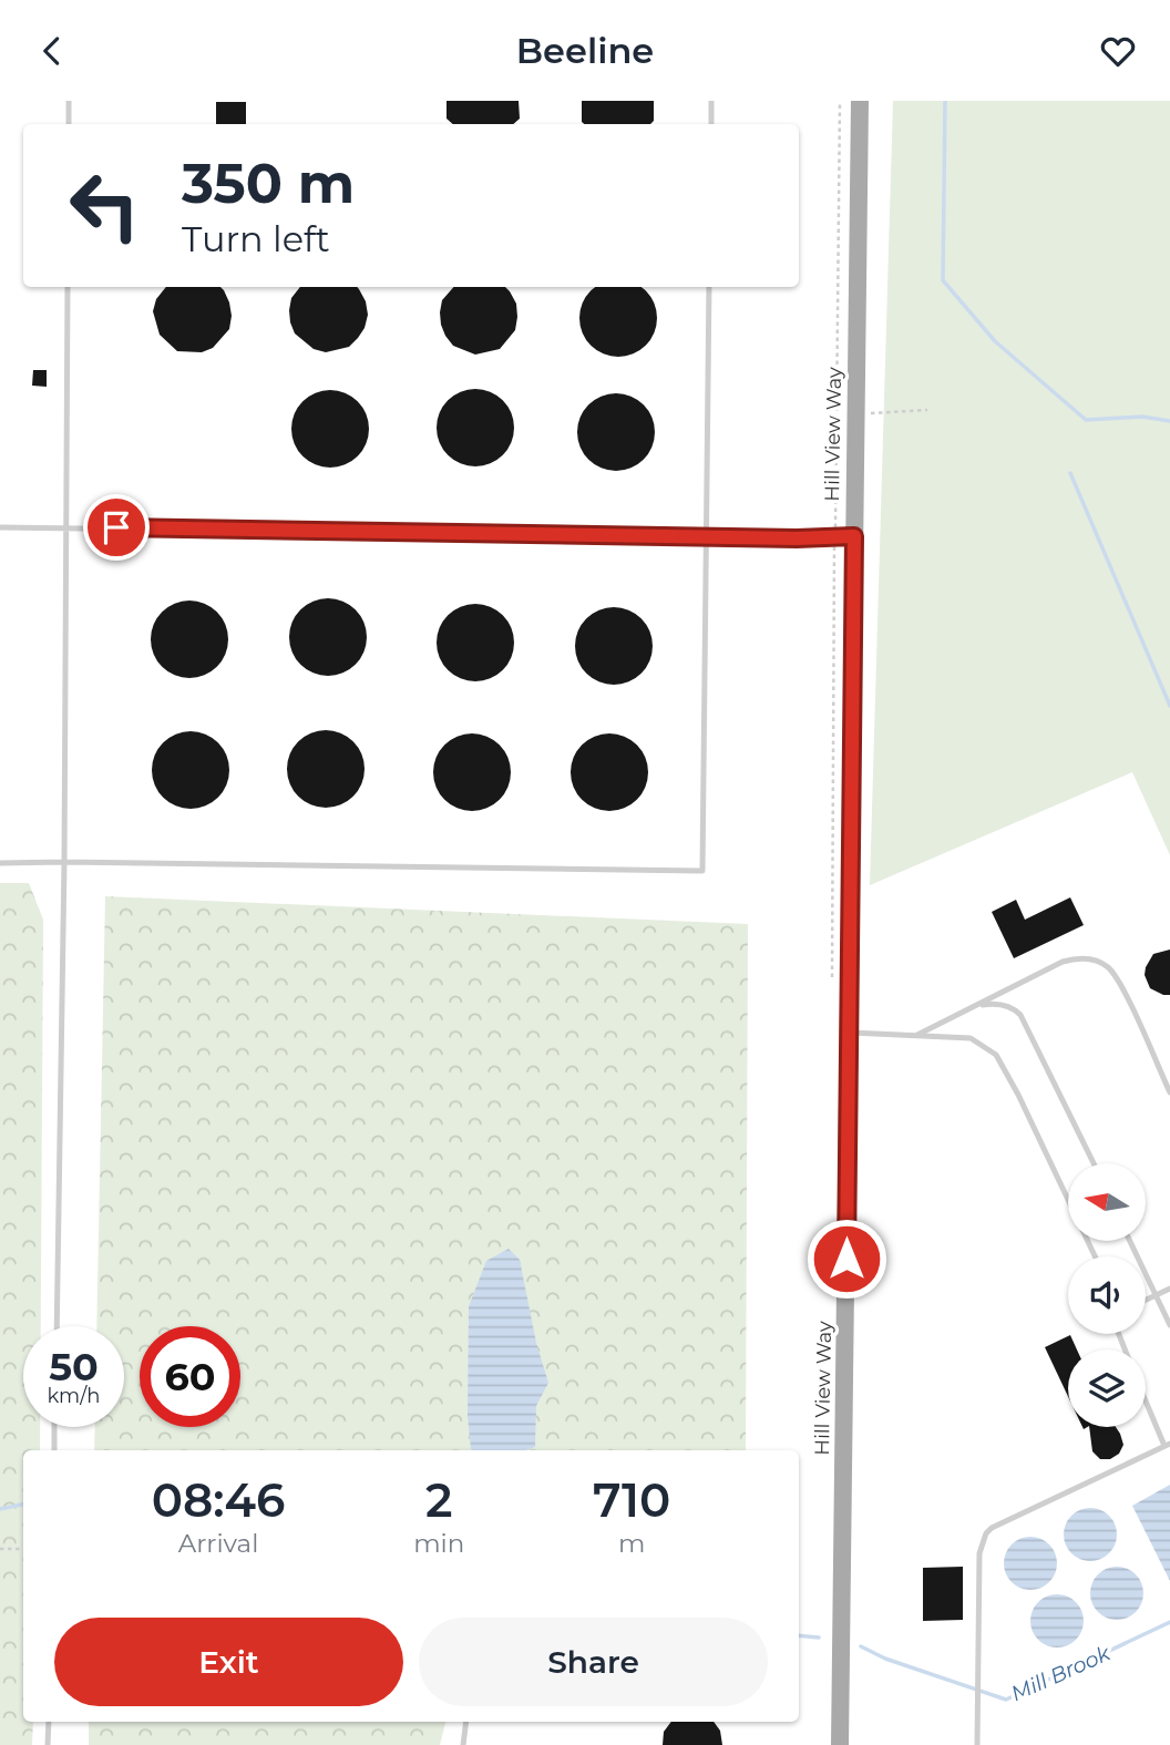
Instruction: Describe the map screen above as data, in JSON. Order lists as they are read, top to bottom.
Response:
{
  "streets": {
    "main road": ["Hill View Way"]
  },
  "water": ["Mill Brook"],
  "north": "left",
  "page": {
    "header": "Beeline",
    "turn": ["350 m", "Turn left"],
    "speed": "50 km/h",
    "limit": "60",
    "eta": [
      "08:46",
      "Arrival",
      "2",
      "min",
      "710",
      "m"
    ],
    "buttons": ["Exit", "Share"]
  }
}
